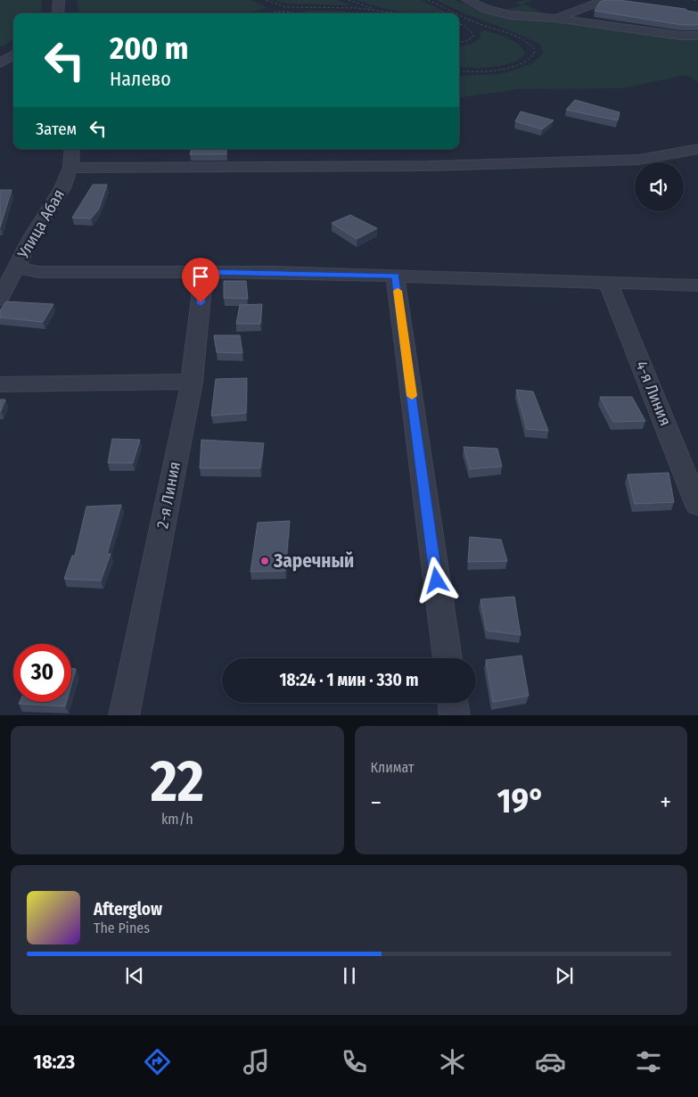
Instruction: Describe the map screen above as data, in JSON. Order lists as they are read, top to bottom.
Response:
{
  "streets": {
    "street": ["Улица Абая", "4-я Линия", "2-я Линия"]
  },
  "places": ["Заречный"],
  "page": {
    "turn": ["200 m", "Налево"],
    "then": "Затем",
    "limit": "30",
    "trip": "18:24 · 1 мин · 330 m",
    "tile": [
      ["22", "km/h"],
      "Климат"
    ],
    "heat": ["−", "19°", "+"],
    "song": ["Afterglow", "The Pines"],
    "tabs": "18:23"
  }
}
